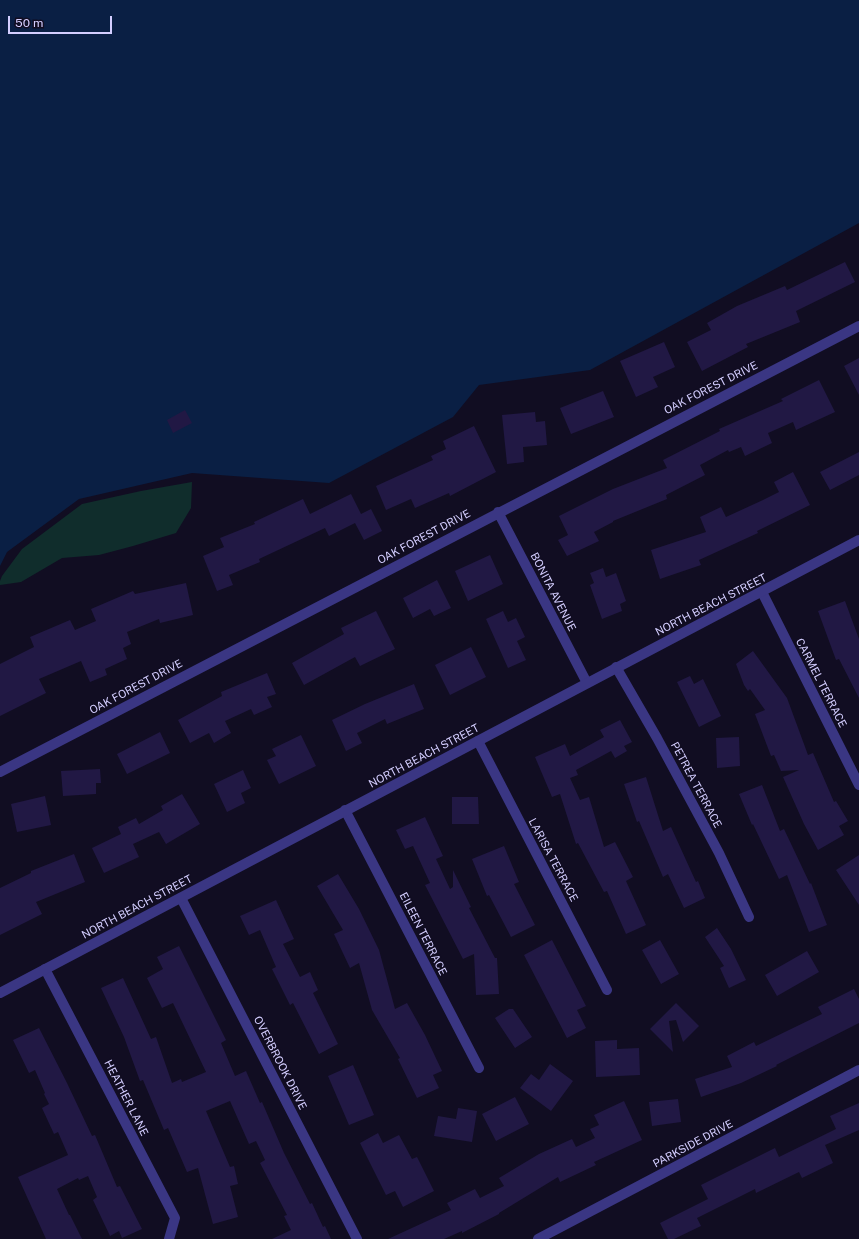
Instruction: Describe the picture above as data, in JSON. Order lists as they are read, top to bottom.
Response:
{
  "streets": {
    "street": [
      "OAK FOREST DRIVE",
      "BONITA AVENUE",
      "NORTH BEACH STREET",
      "CARMEL TERRACE",
      "PETREA TERRACE",
      "LARISA TERRACE",
      "EILEEN TERRACE",
      "OVERBROOK DRIVE",
      "HEATHER LANE",
      "PARKSIDE DRIVE"
    ]
  },
  "crossings": [
    ["OAK FOREST DRIVE", "BONITA AVENUE"],
    ["BONITA AVENUE", "NORTH BEACH STREET"],
    ["NORTH BEACH STREET", "CARMEL TERRACE"],
    ["NORTH BEACH STREET", "PETREA TERRACE"],
    ["NORTH BEACH STREET", "LARISA TERRACE"],
    ["NORTH BEACH STREET", "EILEEN TERRACE"],
    ["NORTH BEACH STREET", "OVERBROOK DRIVE"],
    ["NORTH BEACH STREET", "HEATHER LANE"]
  ],
  "scale_bar": "50 m"
}
